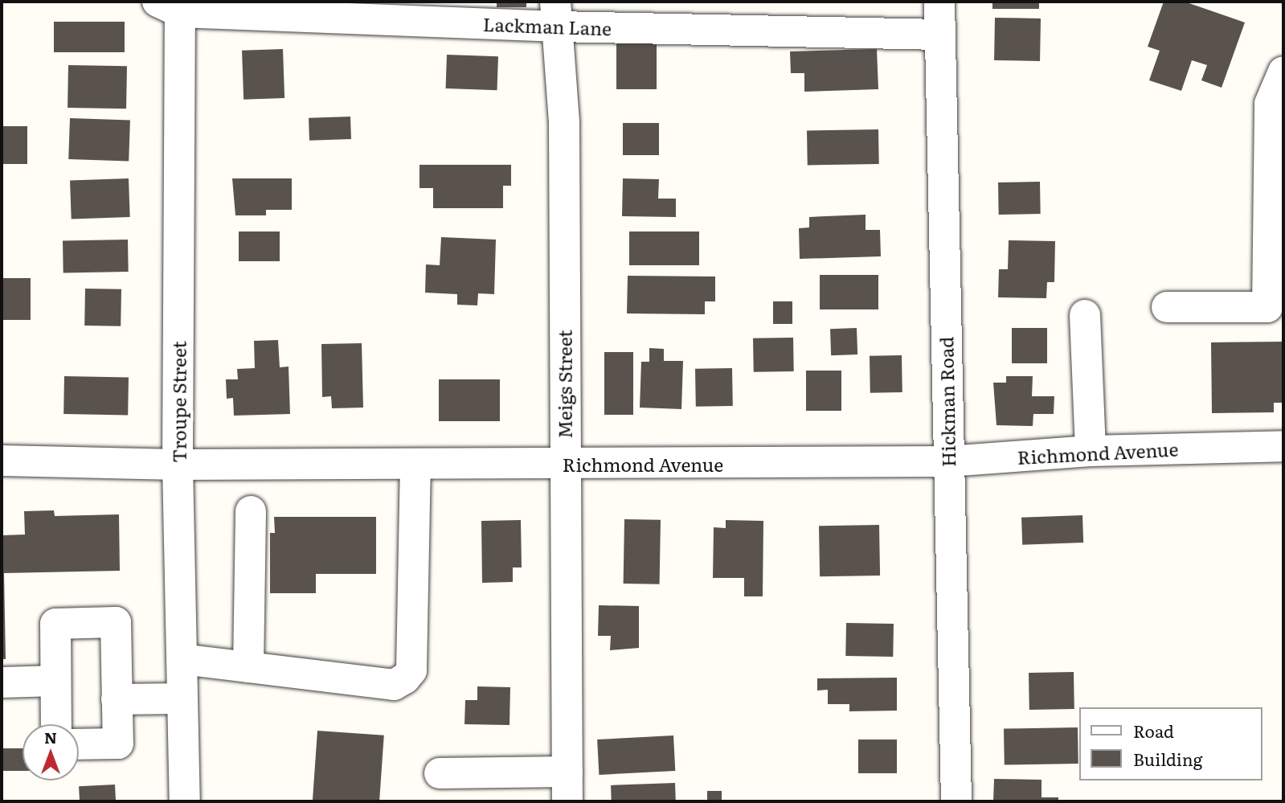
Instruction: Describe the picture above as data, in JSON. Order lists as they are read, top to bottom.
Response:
{
  "streets": {
    "street": [
      "Lackman Lane",
      "Meigs Street",
      "Troupe Street",
      "Hickman Road",
      "Richmond Avenue"
    ]
  },
  "crossings": [
    ["Lackman Lane", "Meigs Street"],
    ["Lackman Lane", "Troupe Street"],
    ["Lackman Lane", "Hickman Road"],
    ["Meigs Street", "Richmond Avenue"],
    ["Troupe Street", "Richmond Avenue"],
    ["Hickman Road", "Richmond Avenue"]
  ],
  "legend": ["Road", "Building"],
  "north": "top"
}
